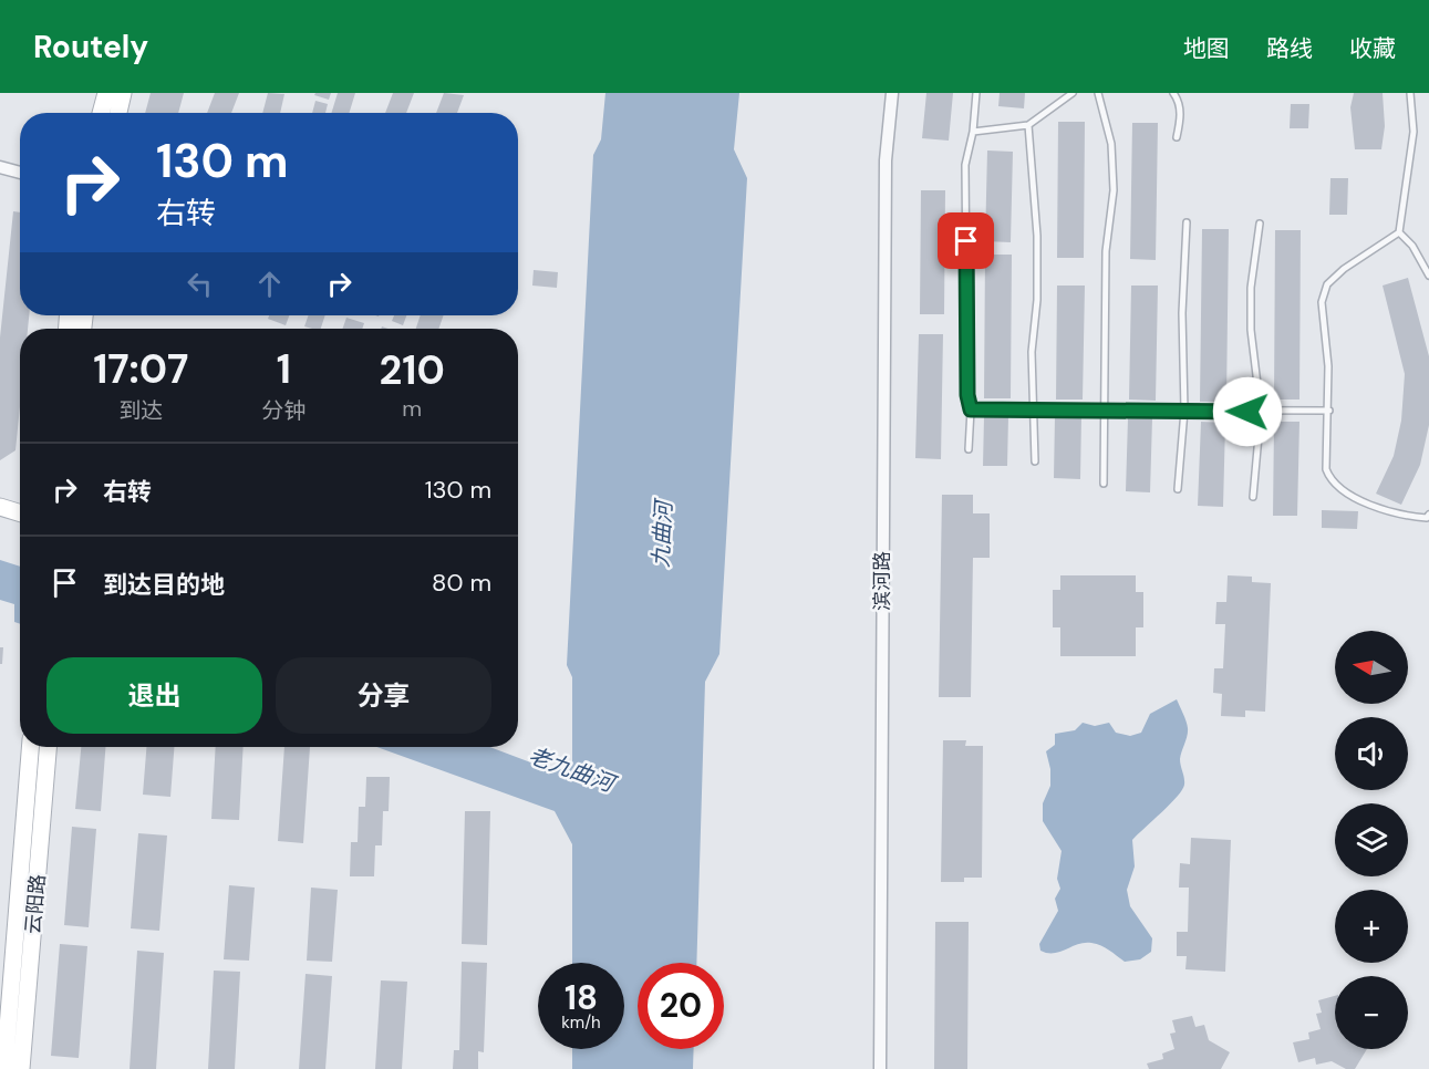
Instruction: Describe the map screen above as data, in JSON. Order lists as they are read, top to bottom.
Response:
{
  "streets": {
    "street": ["滨河路", "云阳路"]
  },
  "water": ["九曲河", "老九曲河"],
  "north": "left",
  "page": {
    "header": "Routely",
    "nav": ["地图", "路线", "收藏"],
    "turn": ["130 m", "右转"],
    "eta": [
      "17:07",
      "到达",
      "1",
      "分钟",
      "210",
      "m"
    ],
    "list": [
      {
        "name": "右转",
        "value": "130 m"
      },
      {
        "name": "到达目的地",
        "value": "80 m"
      }
    ],
    "map_buttons": ["+", "−"],
    "buttons": ["退出", "分享"],
    "speed": "18 km/h",
    "limit": "20"
  }
}
